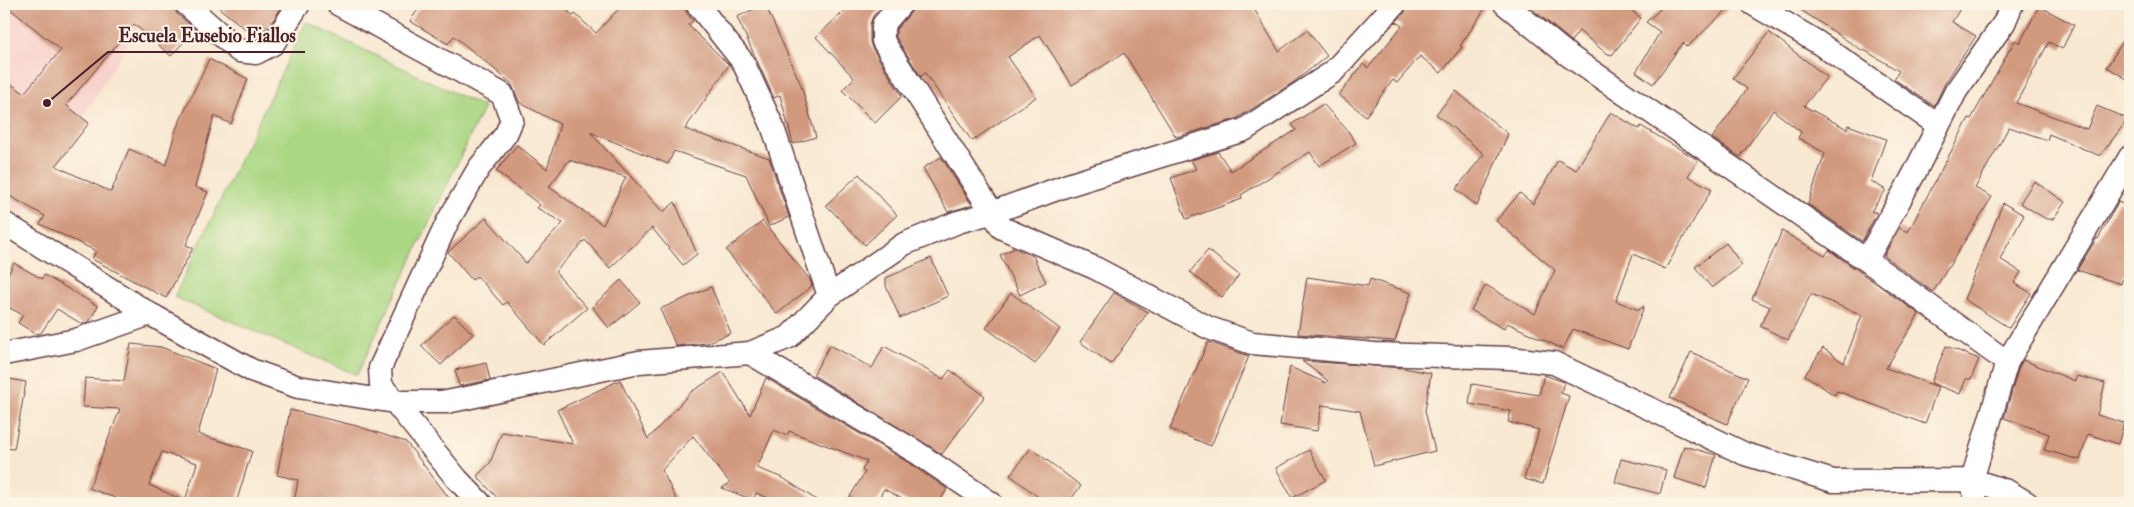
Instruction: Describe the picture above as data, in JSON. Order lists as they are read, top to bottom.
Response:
{
  "places": ["Escuela Eusebio Fiallos"]
}
